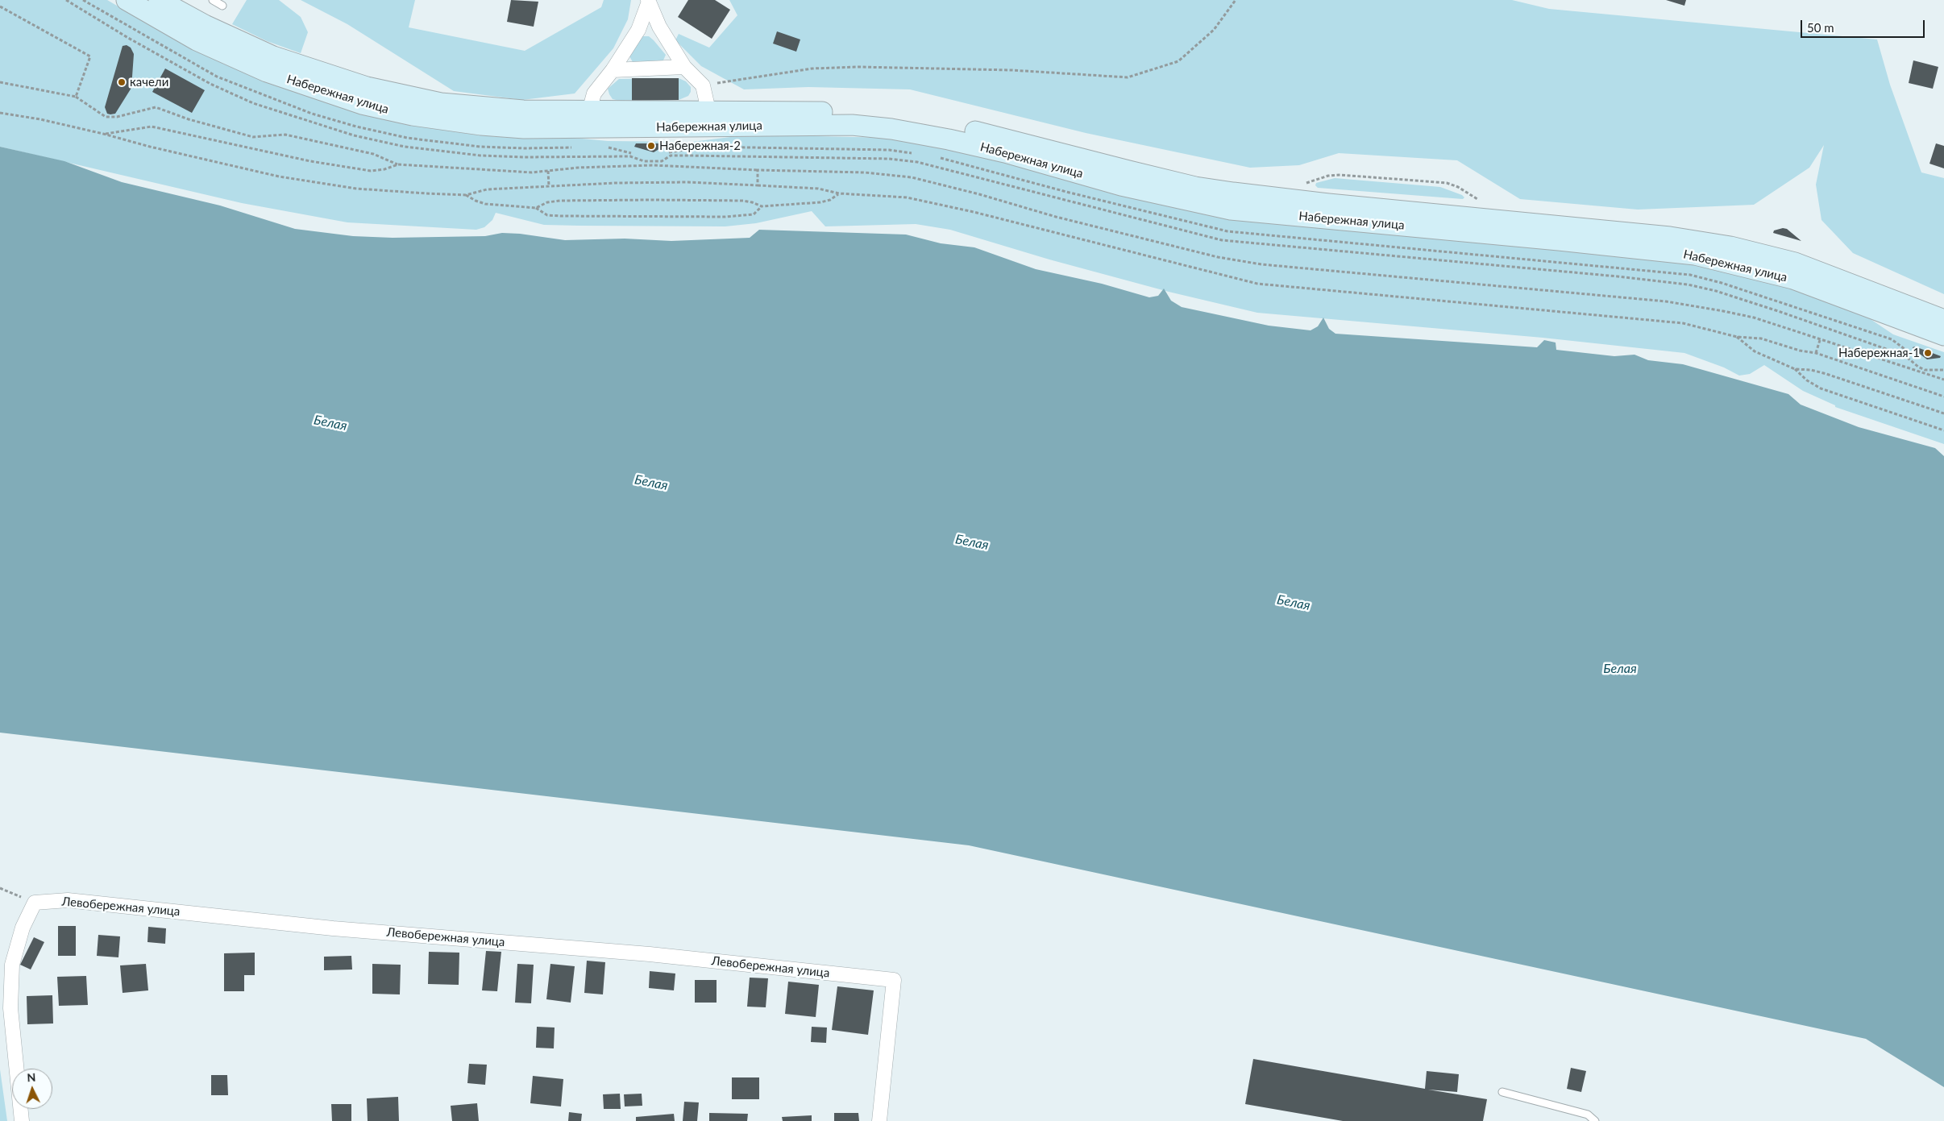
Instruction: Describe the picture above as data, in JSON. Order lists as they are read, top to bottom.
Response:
{
  "streets": {
    "street": ["Набережная улица", "Левобережная улица"]
  },
  "water": ["Белая"],
  "places": ["качели", "Набережная-2", "Набережная-1"],
  "scale_bar": "50 m",
  "north": "top"
}
